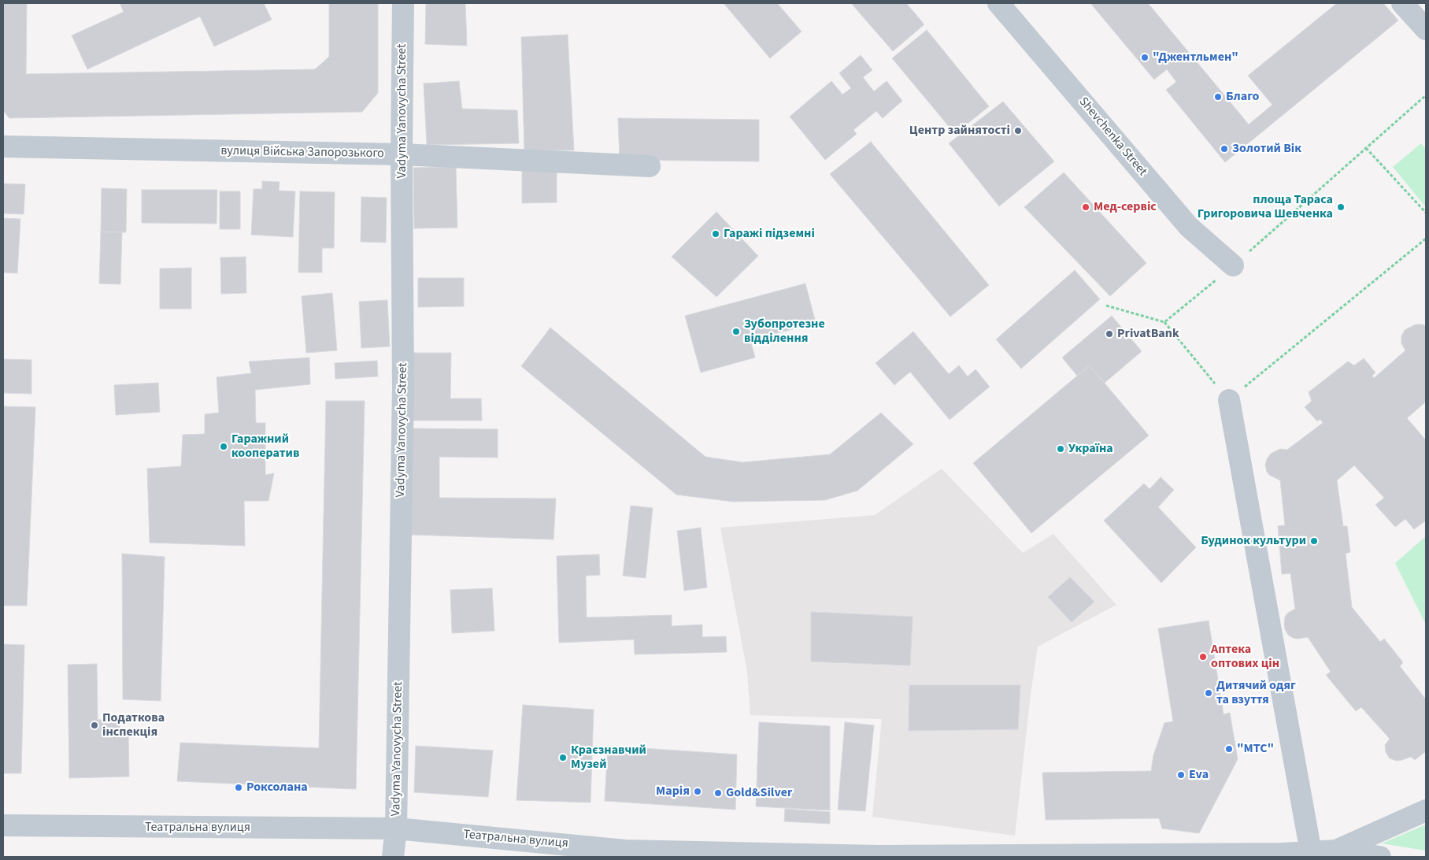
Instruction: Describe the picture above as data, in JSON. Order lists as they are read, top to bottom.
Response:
{
  "streets": {
    "street": [
      "Vadyma Yanovycha Street",
      "Shevchenka Street",
      "вулиця Війська Запорозького",
      "Театральна вулиця"
    ]
  },
  "crossings": [
    ["Vadyma Yanovycha Street", "вулиця Війська Запорозького"],
    ["Vadyma Yanovycha Street", "Театральна вулиця"]
  ],
  "places": [
    "\"Джентльмен\"",
    "Благо",
    "Центр зайнятості",
    "Золотий Вік",
    "Мед-сервіс",
    "площа Тараса Григоровича Шевченка",
    "Гаражі підземні",
    "Зубопротезне відділення",
    "PrivatBank",
    "Гаражний кооператив",
    "Україна",
    "Будинок культури",
    "Аптека оптових цін",
    "Дитячий одяг та взуття",
    "Податкова інспекція",
    "\"МТС\"",
    "Краєзнавчий Музей",
    "Eva",
    "Роксолана",
    "Марія",
    "Gold&Silver"
  ]
}
